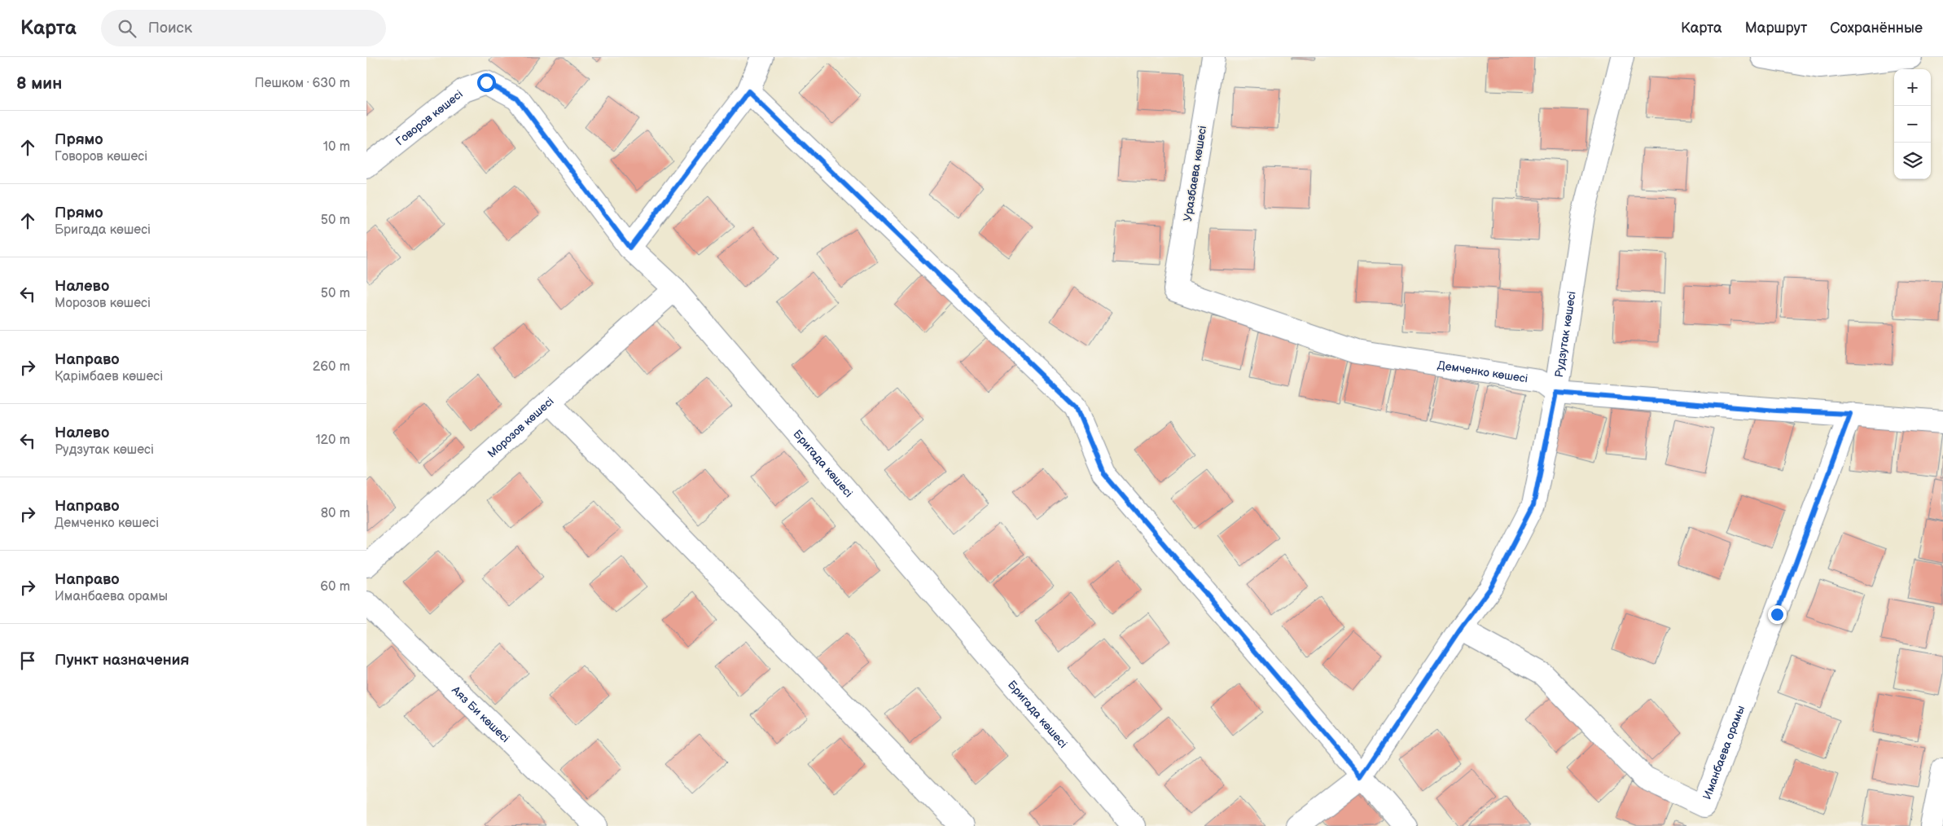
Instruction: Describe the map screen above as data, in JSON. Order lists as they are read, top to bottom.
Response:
{
  "streets": {
    "street": [
      "Говоров көшесі",
      "Уразбаева көшесі",
      "Рудзутак көшесі",
      "Демченко көшесі",
      "Морозов көшесі",
      "Бригада көшесі",
      "Аяз Би көшесі",
      "Иманбаева орамы"
    ]
  },
  "crossings": [
    ["Говоров көшесі", "Бригада көшесі"],
    ["Уразбаева көшесі", "Демченко көшесі"],
    ["Рудзутак көшесі", "Демченко көшесі"],
    ["Рудзутак көшесі", "Иманбаева орамы"],
    ["Морозов көшесі", "Бригада көшесі"]
  ],
  "page": {
    "header": "Карта",
    "search": "Поиск",
    "nav": ["Карта", "Маршрут", "Сохранённые"],
    "heading": ["8 мин", "Пешком · 630 m"],
    "map_buttons": ["+", "−"],
    "list": [
      ["Прямо", "Говоров көшесі", "10 m"],
      ["Прямо", "Бригада көшесі", "50 m"],
      ["Налево", "Морозов көшесі", "50 m"],
      ["Направо", "Қарімбаев көшесі", "260 m"],
      ["Налево", "Рудзутак көшесі", "120 m"],
      ["Направо", "Демченко көшесі", "80 m"],
      ["Направо", "Иманбаева орамы", "60 m"],
      "Пункт назначения"
    ]
  }
}
